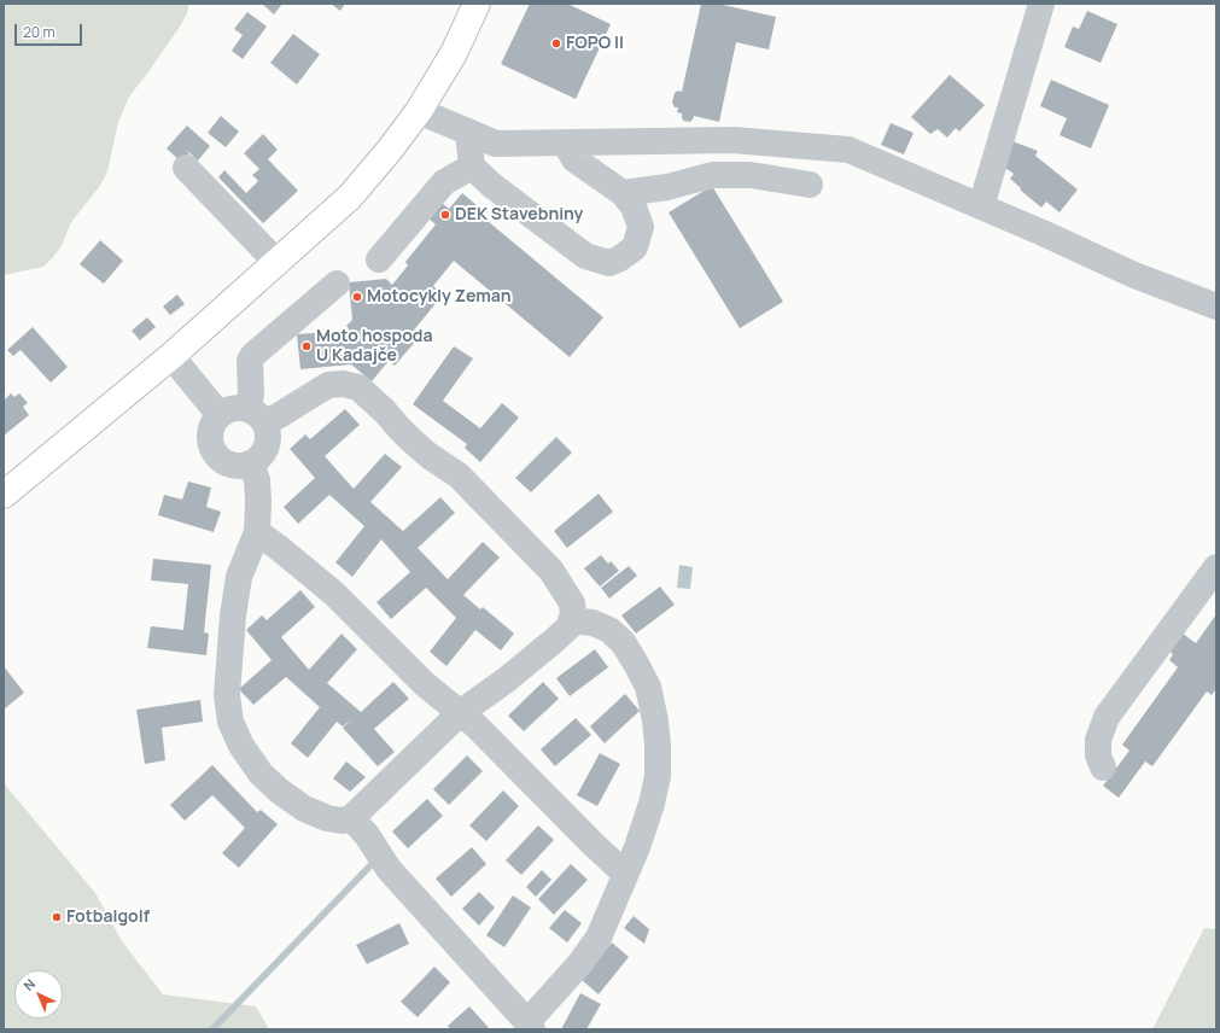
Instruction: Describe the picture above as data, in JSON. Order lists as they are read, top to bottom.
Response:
{
  "places": [
    "FOPO II",
    "DEK Stavebniny",
    "Motocykly Zeman",
    "Moto hospoda U Kadajče",
    "Fotbalgolf"
  ],
  "scale_bar": "20 m",
  "north": "top left"
}
